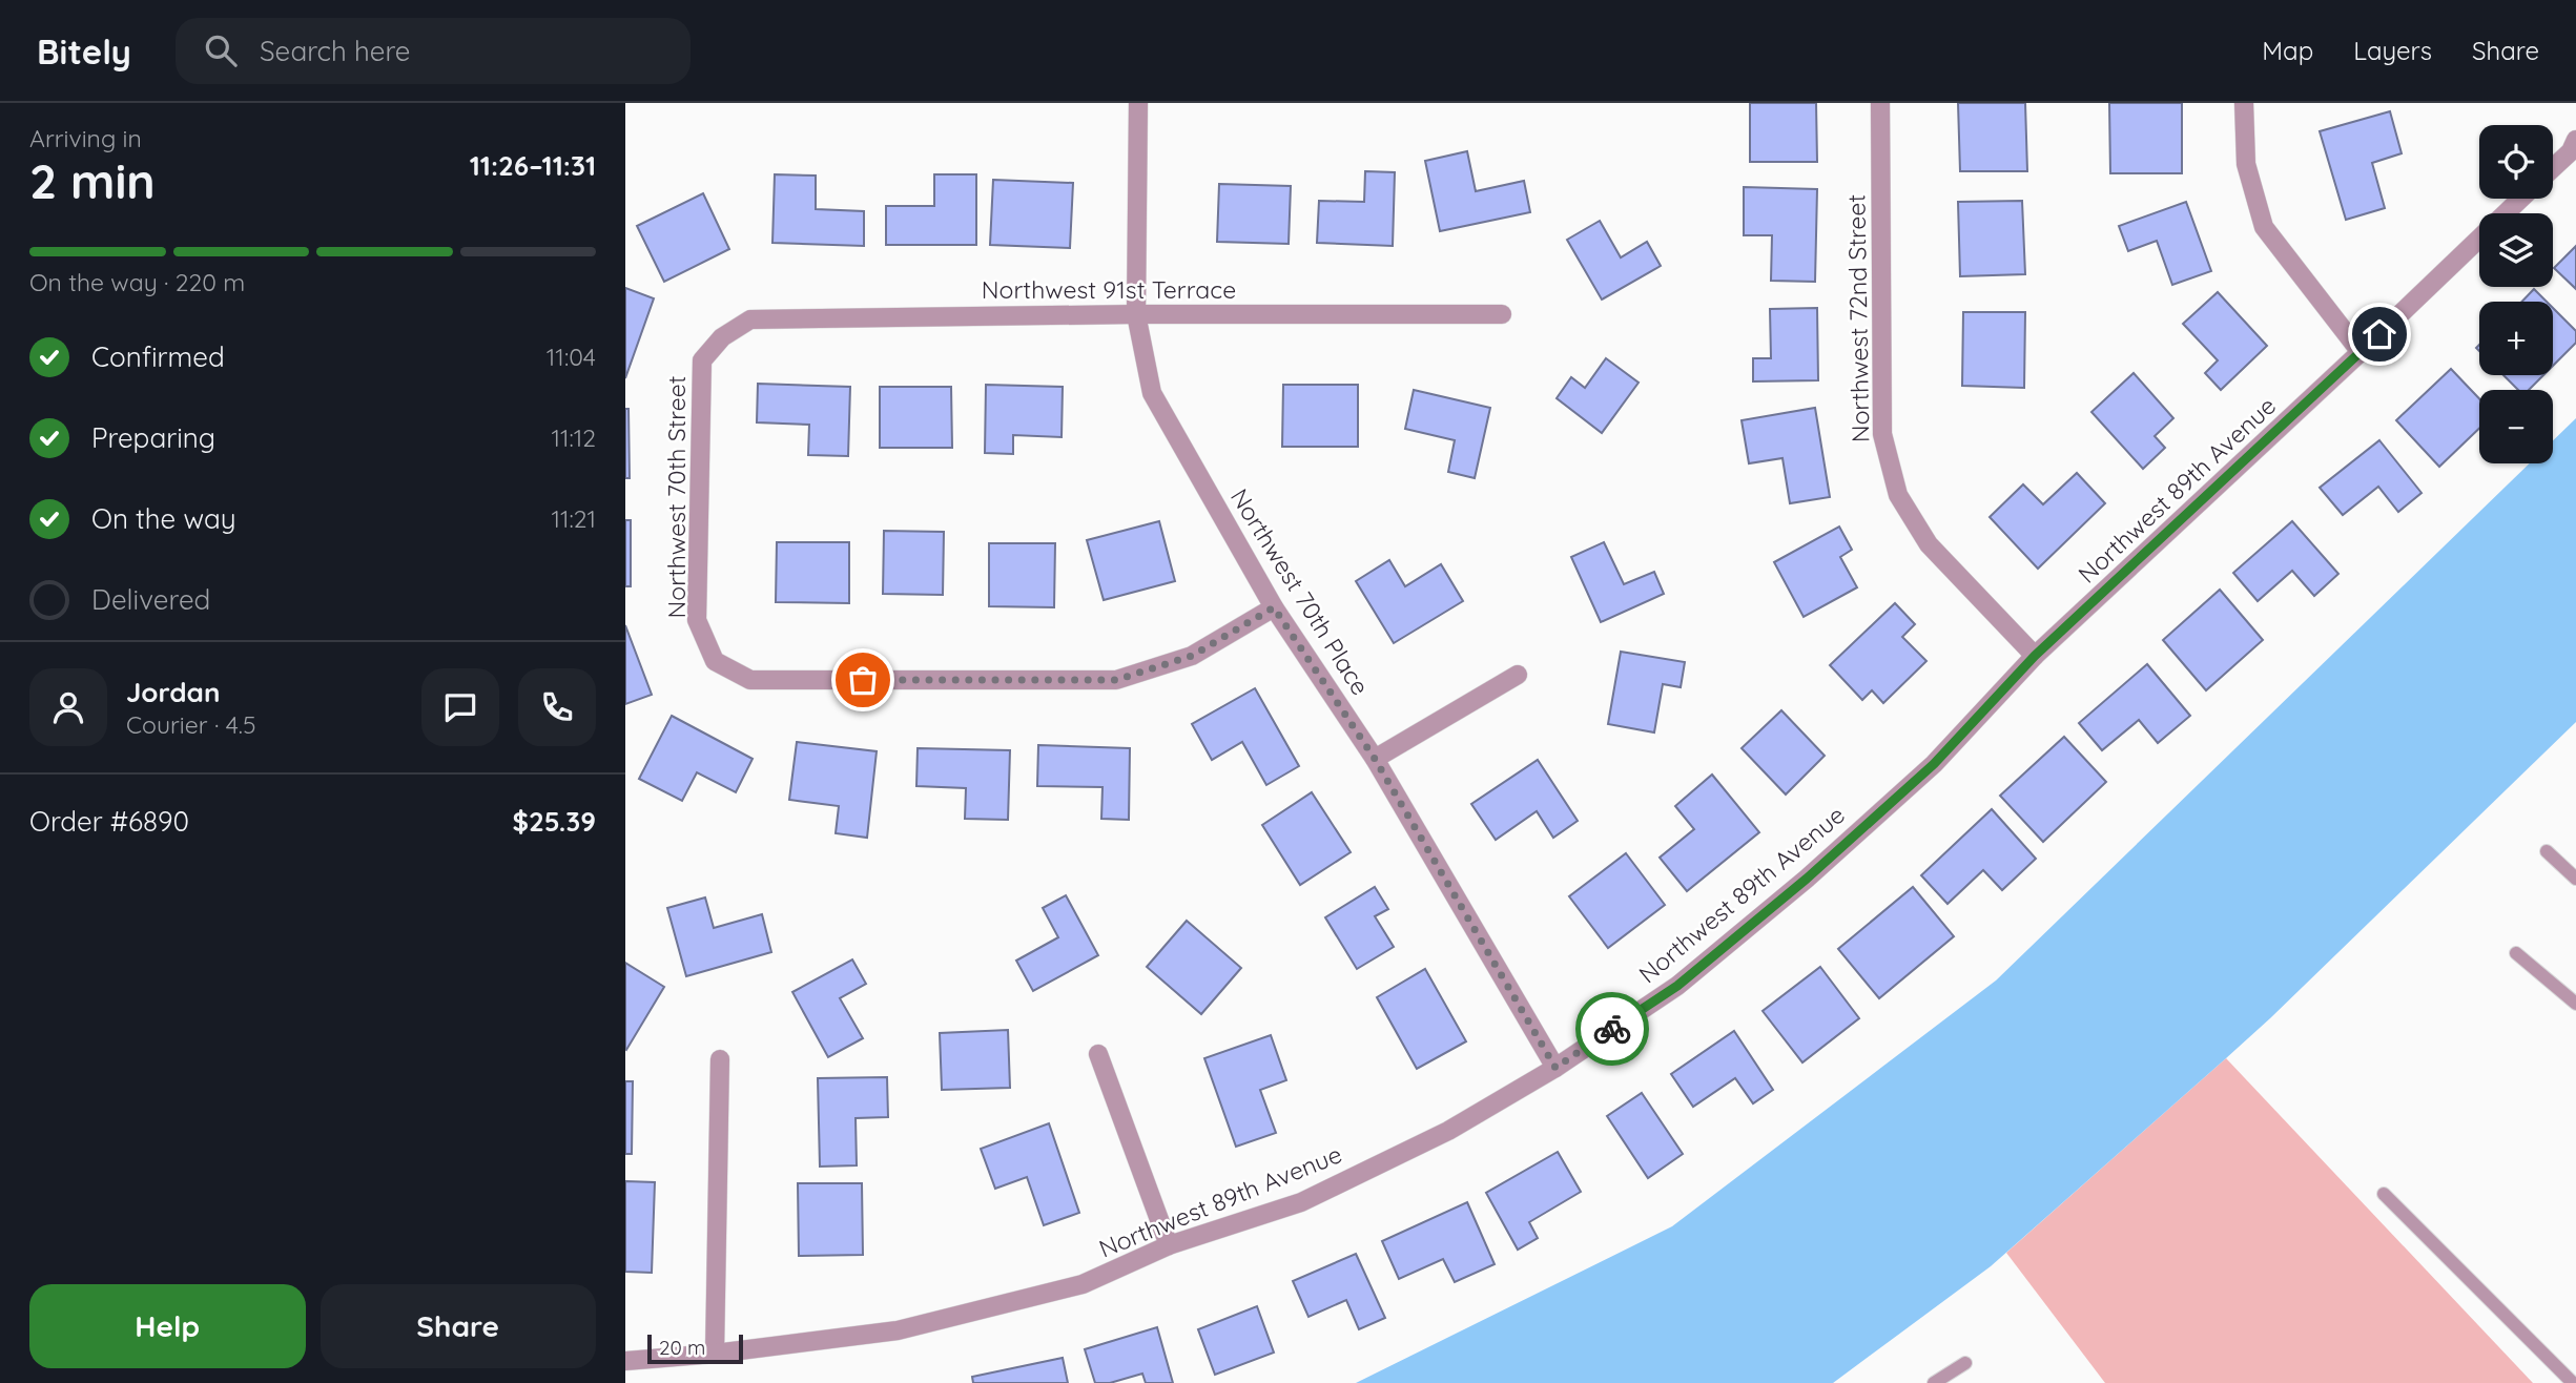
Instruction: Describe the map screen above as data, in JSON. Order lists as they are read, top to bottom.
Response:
{
  "streets": {
    "street": [
      "Northwest 91st Terrace",
      "Northwest 72nd Street",
      "Northwest 89th Avenue",
      "Northwest 70th Street",
      "Northwest 70th Place"
    ]
  },
  "crossings": [
    ["Northwest 91st Terrace", "Northwest 70th Street"],
    ["Northwest 91st Terrace", "Northwest 70th Place"],
    ["Northwest 72nd Street", "Northwest 89th Avenue"],
    ["Northwest 89th Avenue", "Northwest 70th Place"],
    ["Northwest 70th Street", "Northwest 70th Place"]
  ],
  "scale_bar": "20 m",
  "page": {
    "header": "Bitely",
    "search": "Search here",
    "nav": ["Map", "Layers", "Share"],
    "heading": ["2 min", "Arriving in", "11:26–11:31"],
    "panel": [
      "Jordan",
      "Courier · 4.5",
      "Order #6890",
      "$25.39"
    ],
    "map_buttons": ["+", "−"],
    "bar": "On the way · 220 m",
    "list": [
      ["Confirmed", "11:04"],
      ["Preparing", "11:12"],
      ["On the way", "11:21"],
      "Delivered"
    ],
    "buttons": ["Help", "Share"],
    "scale": "20 m"
  }
}
